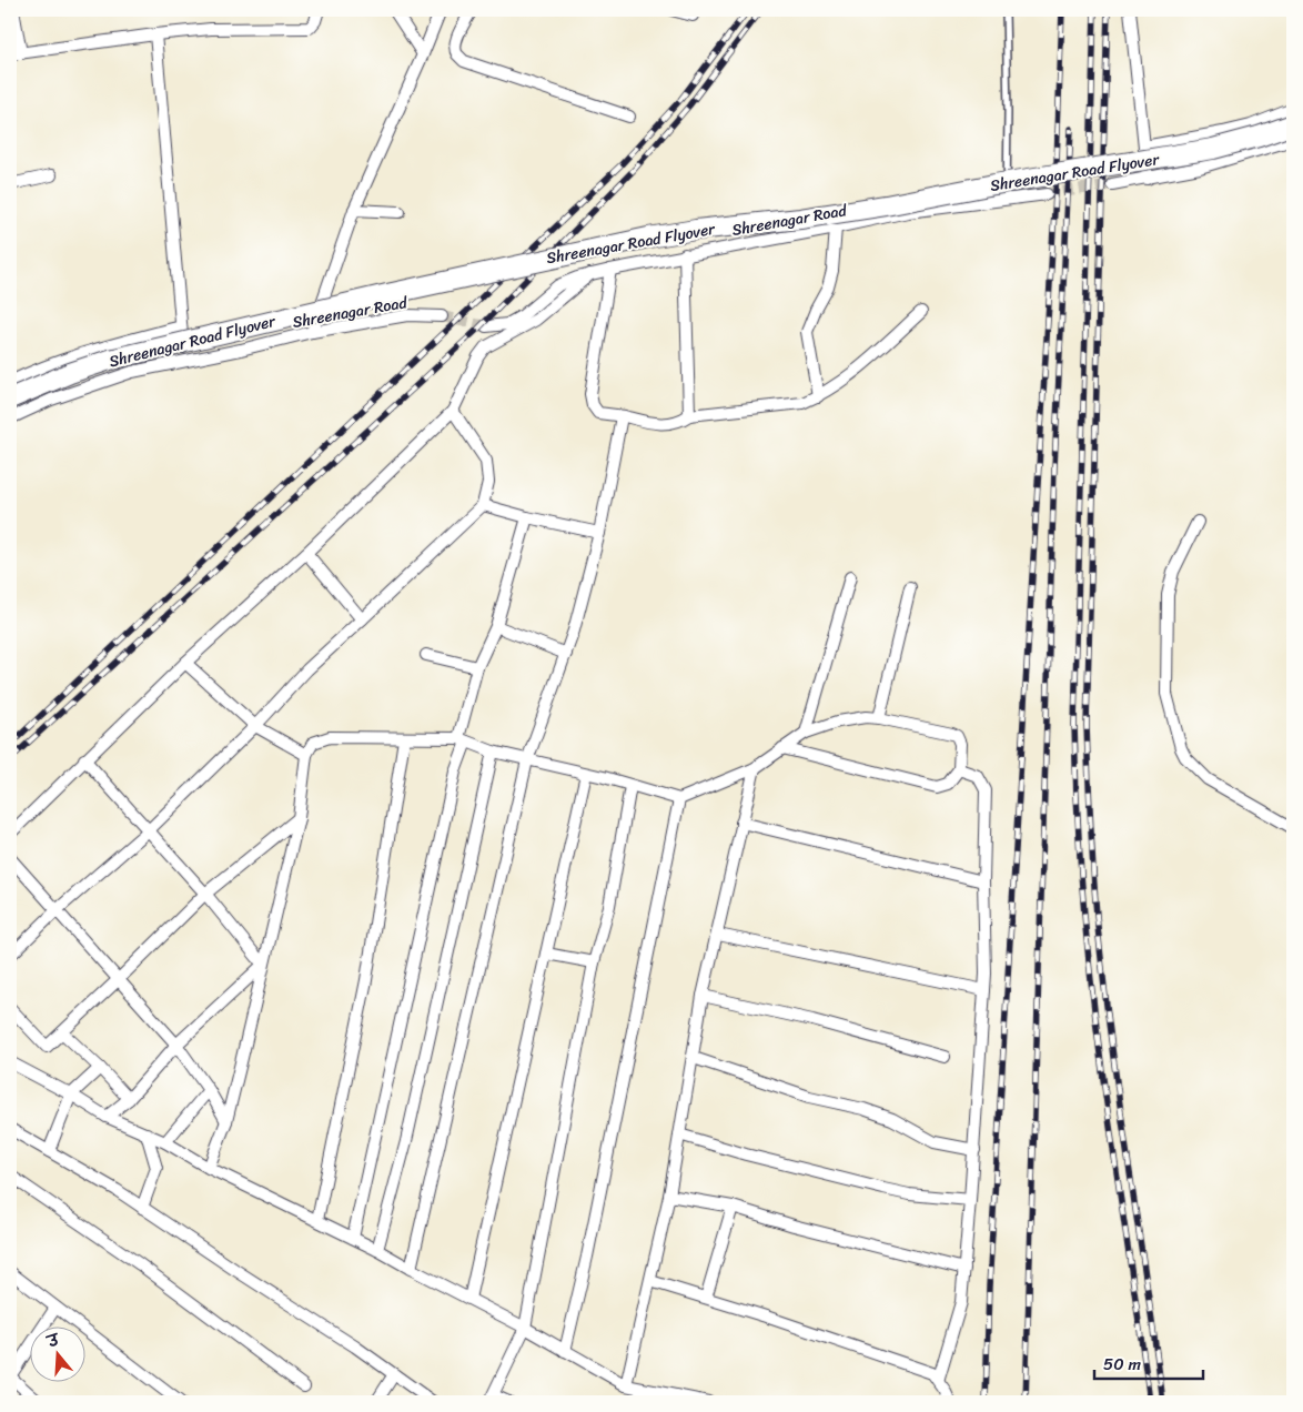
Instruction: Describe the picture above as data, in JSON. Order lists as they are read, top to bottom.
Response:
{
  "streets": {
    "highway": ["Shreenagar Road Flyover"],
    "street": ["Shreenagar Road"]
  },
  "scale_bar": "50 m",
  "north": "top"
}
